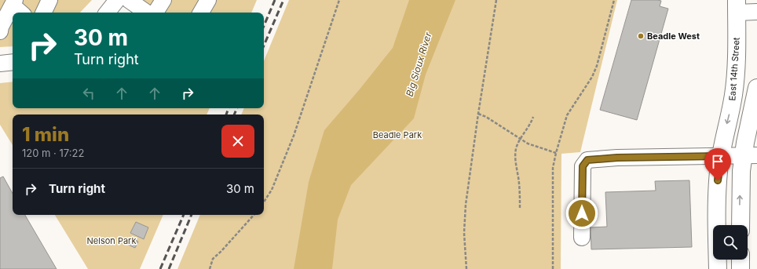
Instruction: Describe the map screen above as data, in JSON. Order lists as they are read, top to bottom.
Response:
{
  "streets": {
    "main road": ["East 14th Street"]
  },
  "water": ["Big Sioux River"],
  "parks": ["Beadle Park", "Nelson Park"],
  "places": ["Beadle West"],
  "page": {
    "turn": ["30 m", "Turn right"],
    "heading": ["1 min", "120 m · 17:22"],
    "list": [
      {
        "name": "Turn right",
        "value": "30 m"
      }
    ]
  }
}
